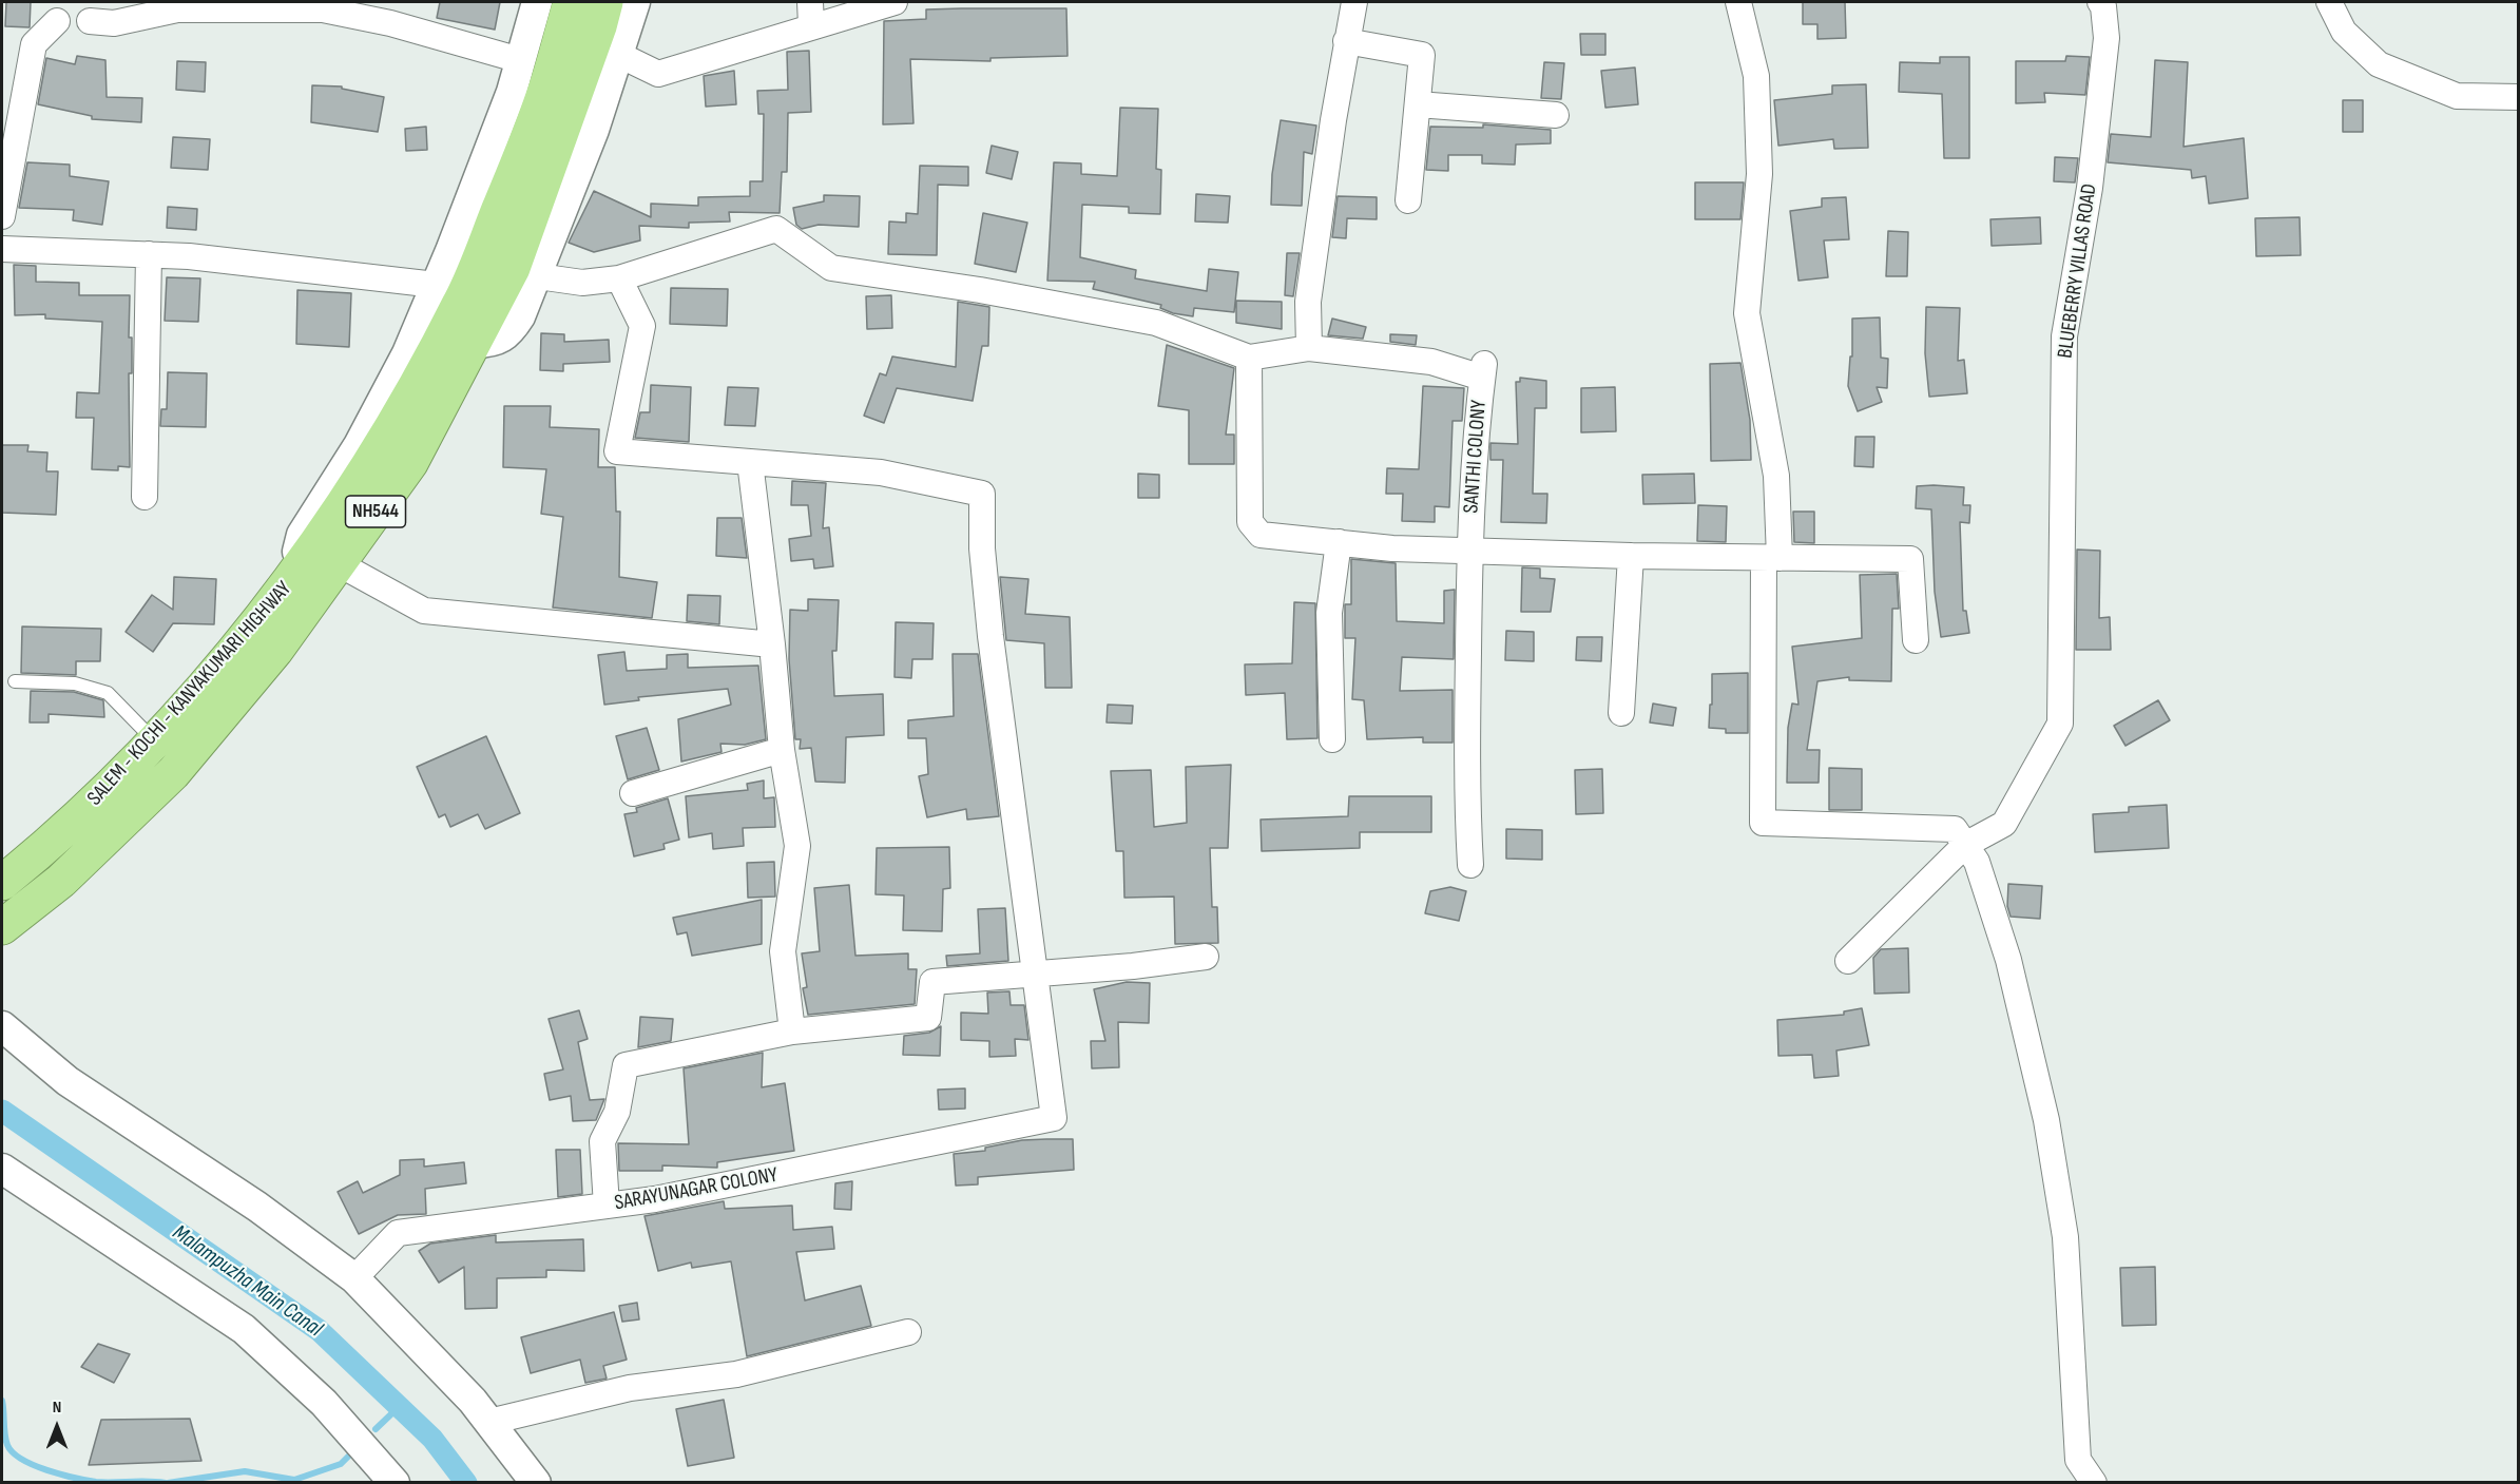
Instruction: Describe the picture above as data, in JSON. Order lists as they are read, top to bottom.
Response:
{
  "streets": {
    "highway": ["NH544", "SALEM - KOCHI - KANYAKUMARI HIGHWAY"],
    "street": ["BLUEBERRY VILLAS ROAD", "SANTHI COLONY", "SARAYUNAGAR COLONY"]
  },
  "water": ["Malampuzha Main Canal"],
  "north": "top"
}
